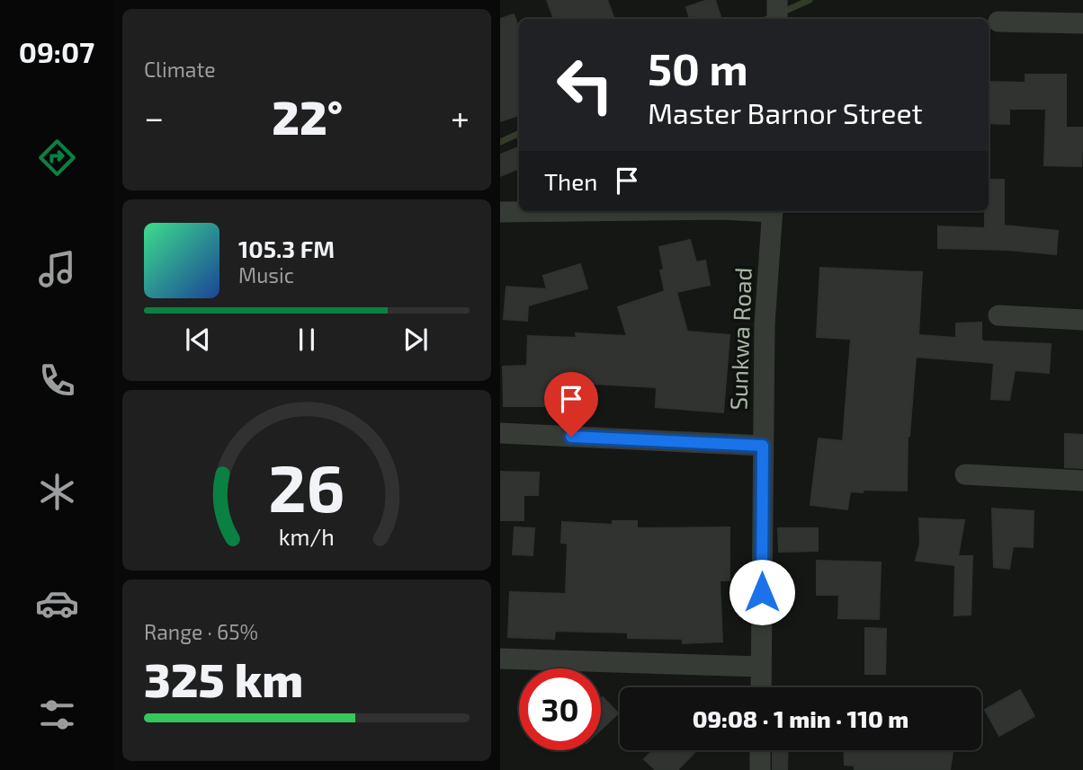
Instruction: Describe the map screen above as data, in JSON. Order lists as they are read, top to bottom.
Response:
{
  "streets": {
    "street": ["Sunkwa Road"]
  },
  "page": {
    "tabs": "09:07",
    "tile": [
      "Climate",
      ["Range · 65%", "325 km"]
    ],
    "turn": ["50 m", "Master Barnor Street"],
    "heat": ["−", "22°", "+"],
    "then": "Then",
    "song": ["105.3 FM", "Music"],
    "limit": "30",
    "trip": "09:08 · 1 min · 110 m",
    "gauge": ["26", "km/h"]
  }
}
